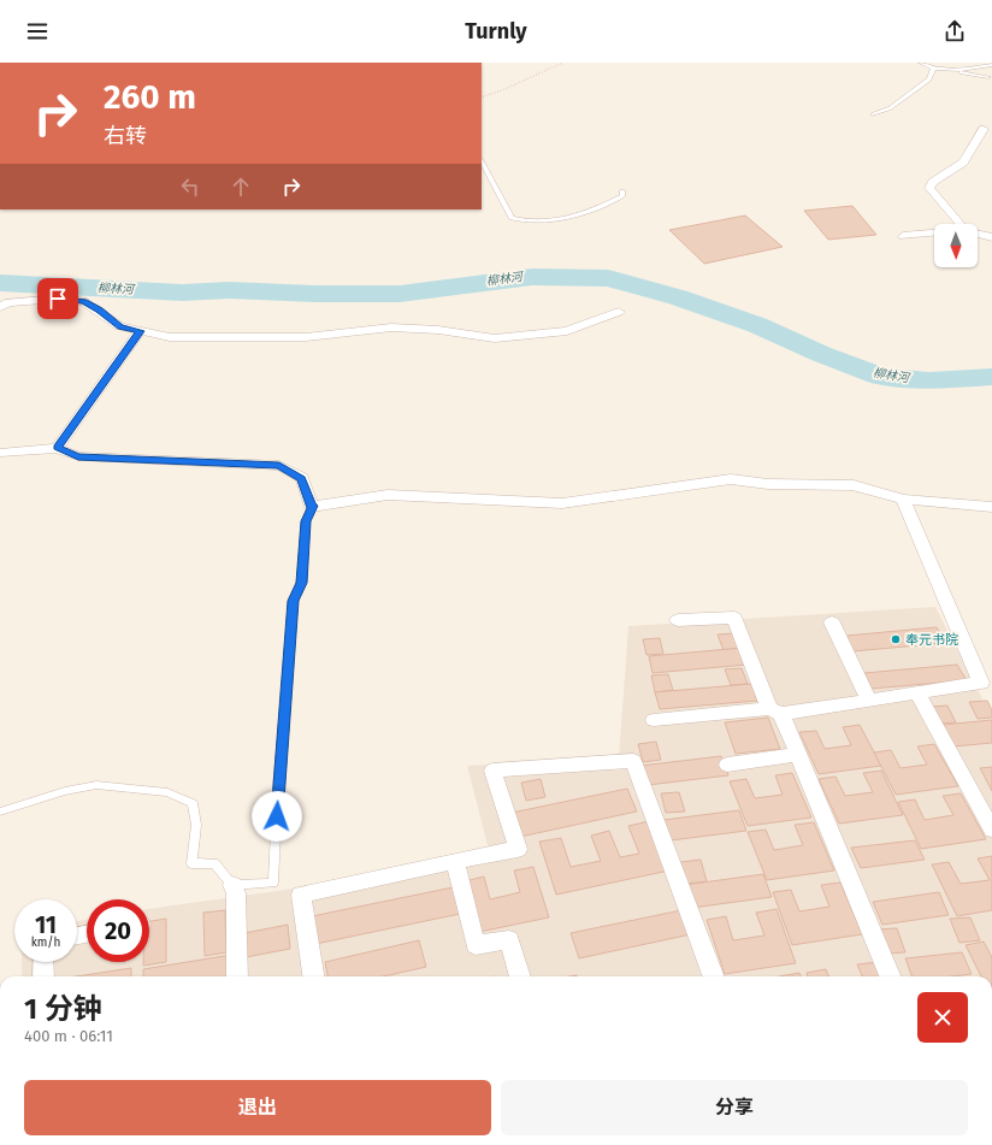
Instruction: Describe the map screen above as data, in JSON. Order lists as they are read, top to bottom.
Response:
{
  "water": ["柳林河"],
  "places": ["奉元书院"],
  "north": "bottom",
  "page": {
    "header": "Turnly",
    "turn": ["260 m", "右转"],
    "speed": "11 km/h",
    "limit": "20",
    "heading": ["1 分钟", "400 m · 06:11"],
    "buttons": ["退出", "分享"]
  }
}
